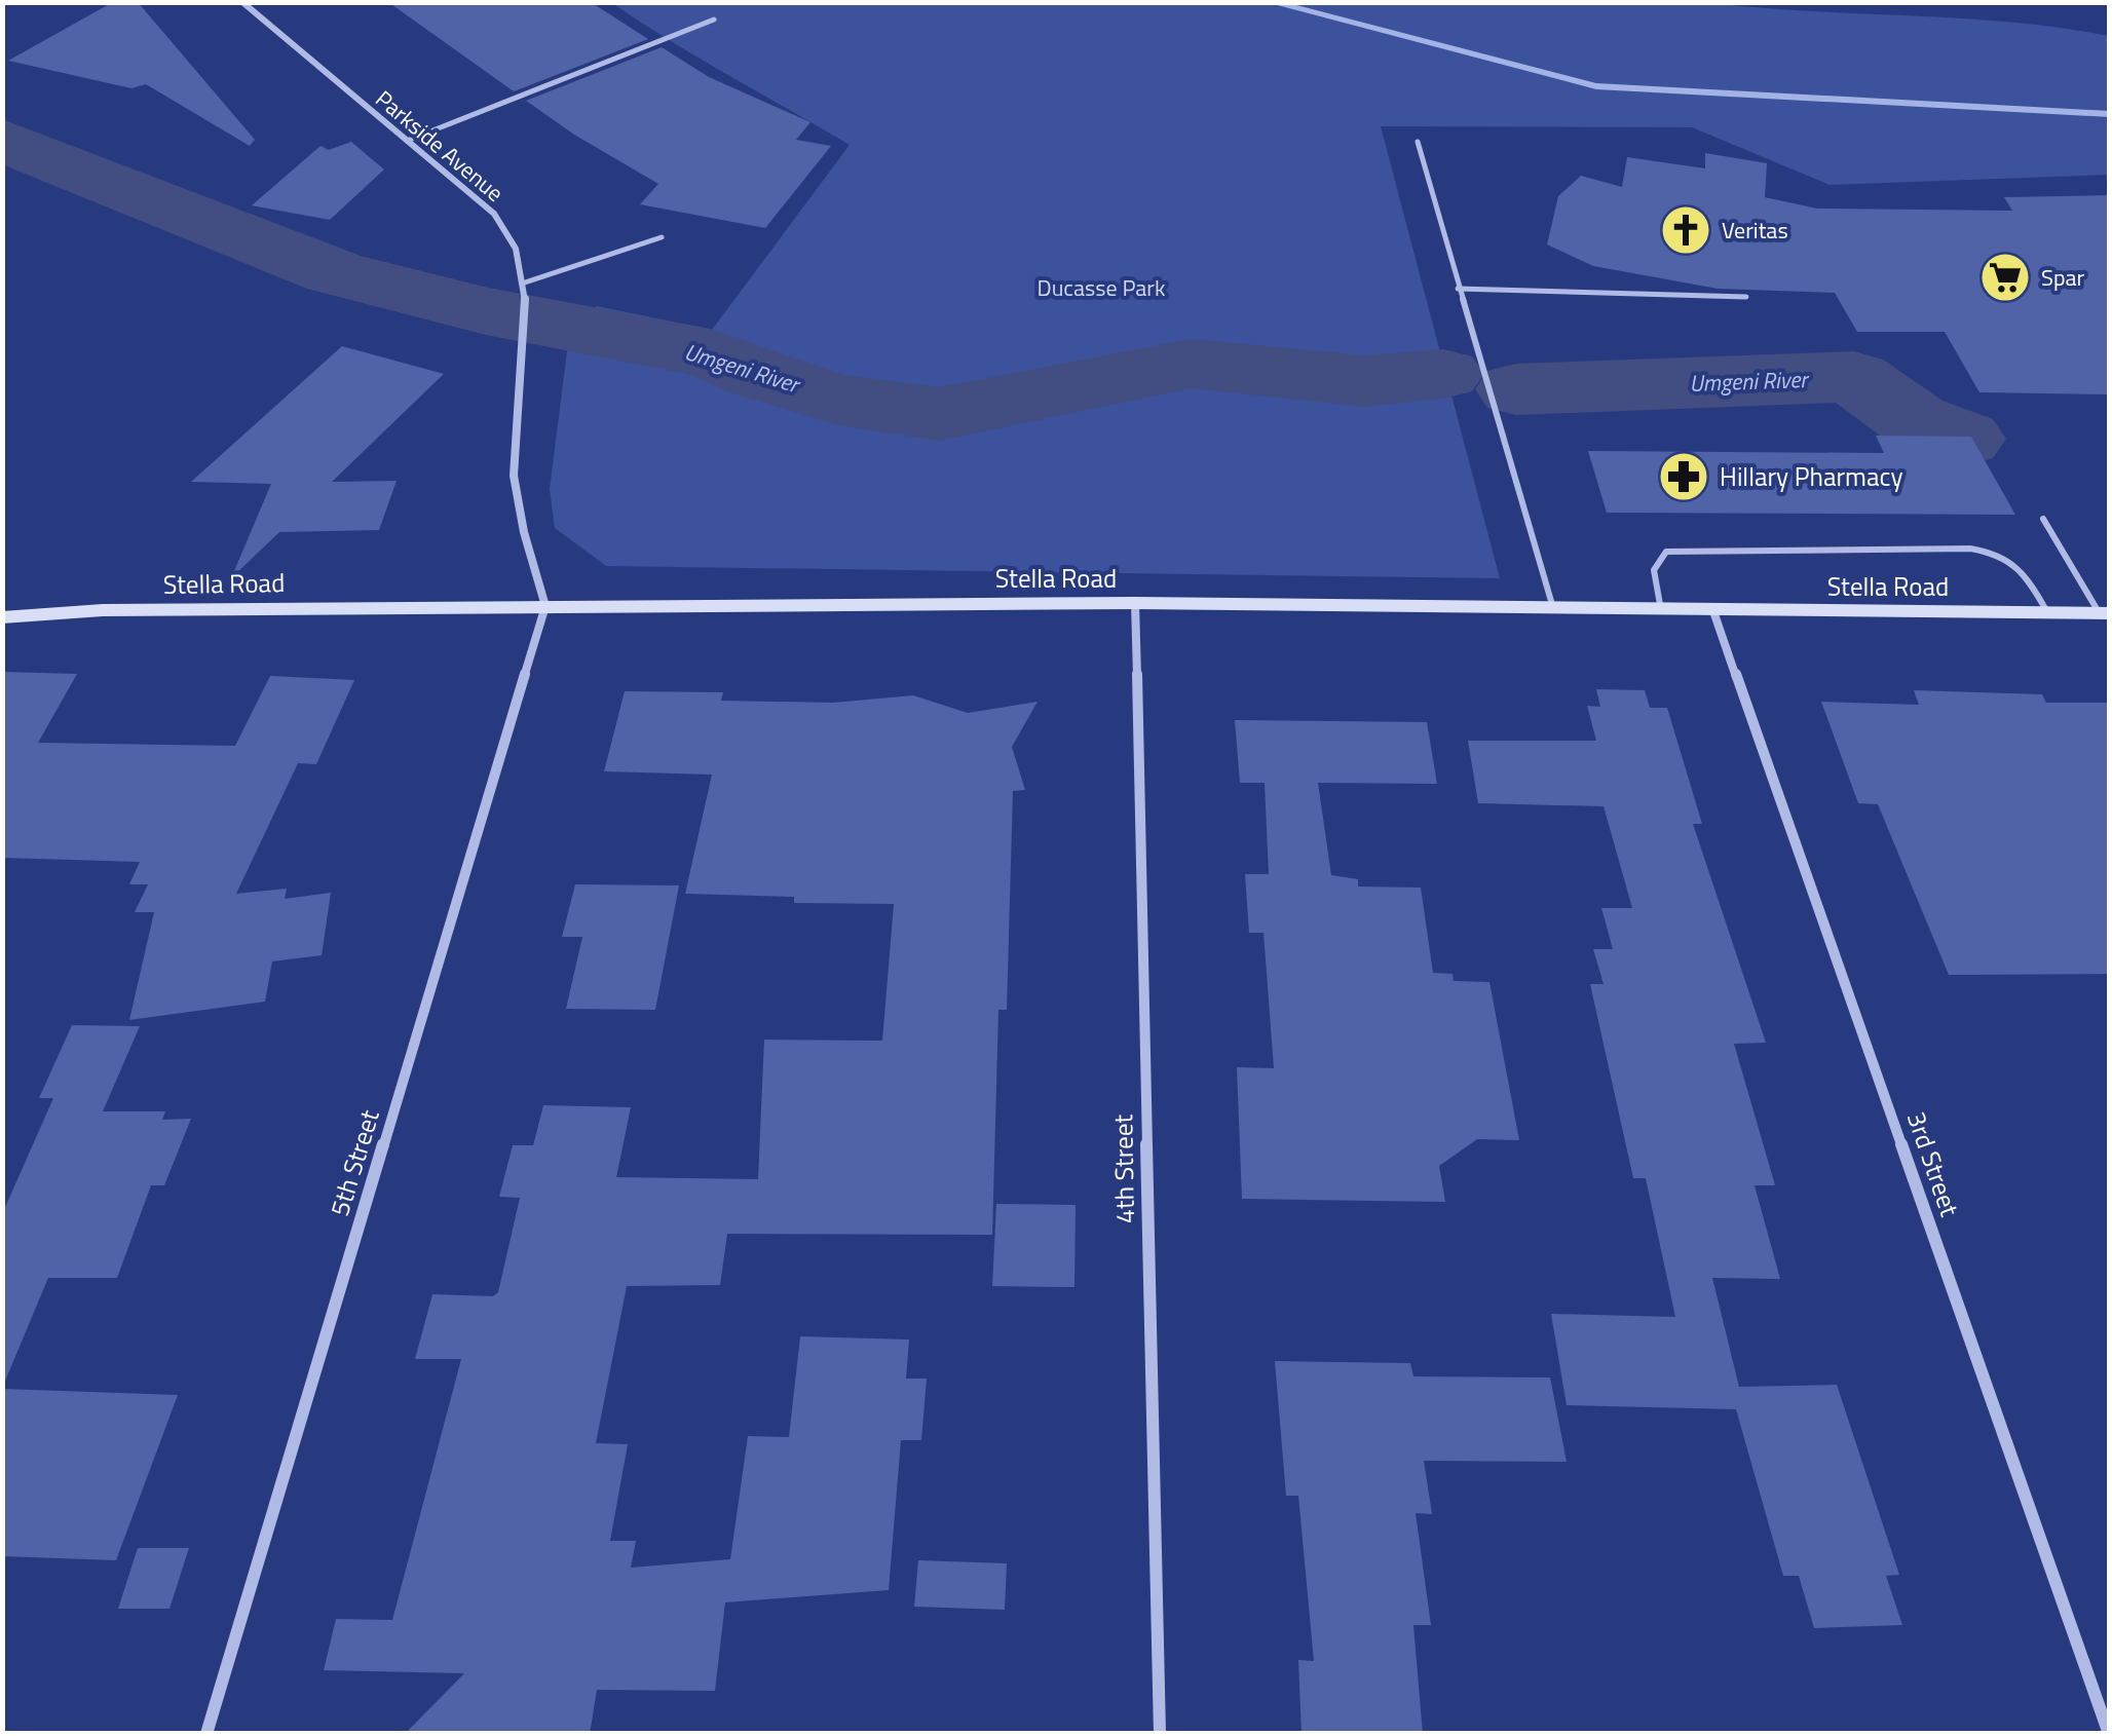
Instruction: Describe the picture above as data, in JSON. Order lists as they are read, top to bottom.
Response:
{
  "streets": {
    "main road": ["Stella Road"],
    "street": [
      "Parkside Avenue",
      "5th Street",
      "3rd Street",
      "4th Street"
    ]
  },
  "crossings": [
    ["Parkside Avenue", "Stella Road"],
    ["Parkside Avenue", "5th Street"],
    ["Stella Road", "5th Street"],
    ["Stella Road", "3rd Street"],
    ["Stella Road", "4th Street"]
  ],
  "water": ["Umgeni River"],
  "parks": ["Ducasse Park"],
  "places": {
    "church": ["Veritas"],
    "supermarket": ["Spar"],
    "pharmacy": ["Hillary Pharmacy"]
  }
}
